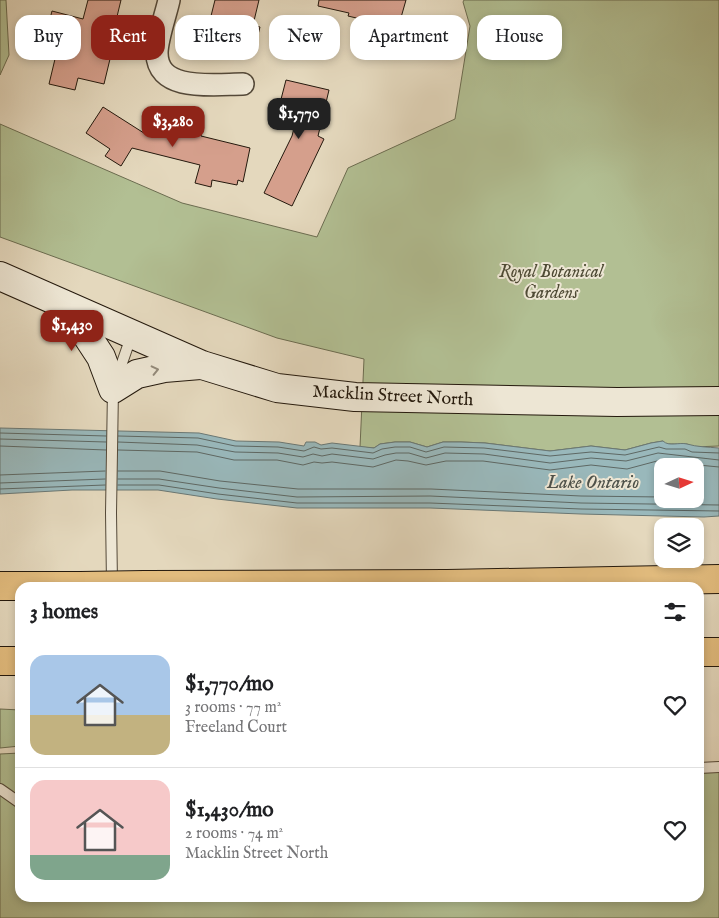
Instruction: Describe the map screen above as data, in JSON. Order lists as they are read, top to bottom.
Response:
{
  "streets": {
    "street": ["Macklin Street North"]
  },
  "water": ["Lake Ontario"],
  "parks": ["Royal Botanical Gardens"],
  "north": "right",
  "page": {
    "chip": [
      "Buy",
      "Rent",
      "Filters",
      "New",
      "Apartment",
      "House"
    ],
    "price": ["$1,770", "$3,280", "$1,430"],
    "heading": "3 homes",
    "list": [
      {
        "name": "$1,770/mo",
        "note": "3 rooms · 77 m² · Freeland Court"
      },
      {
        "name": "$1,430/mo",
        "note": "2 rooms · 74 m² · Macklin Street North"
      }
    ]
  }
}
